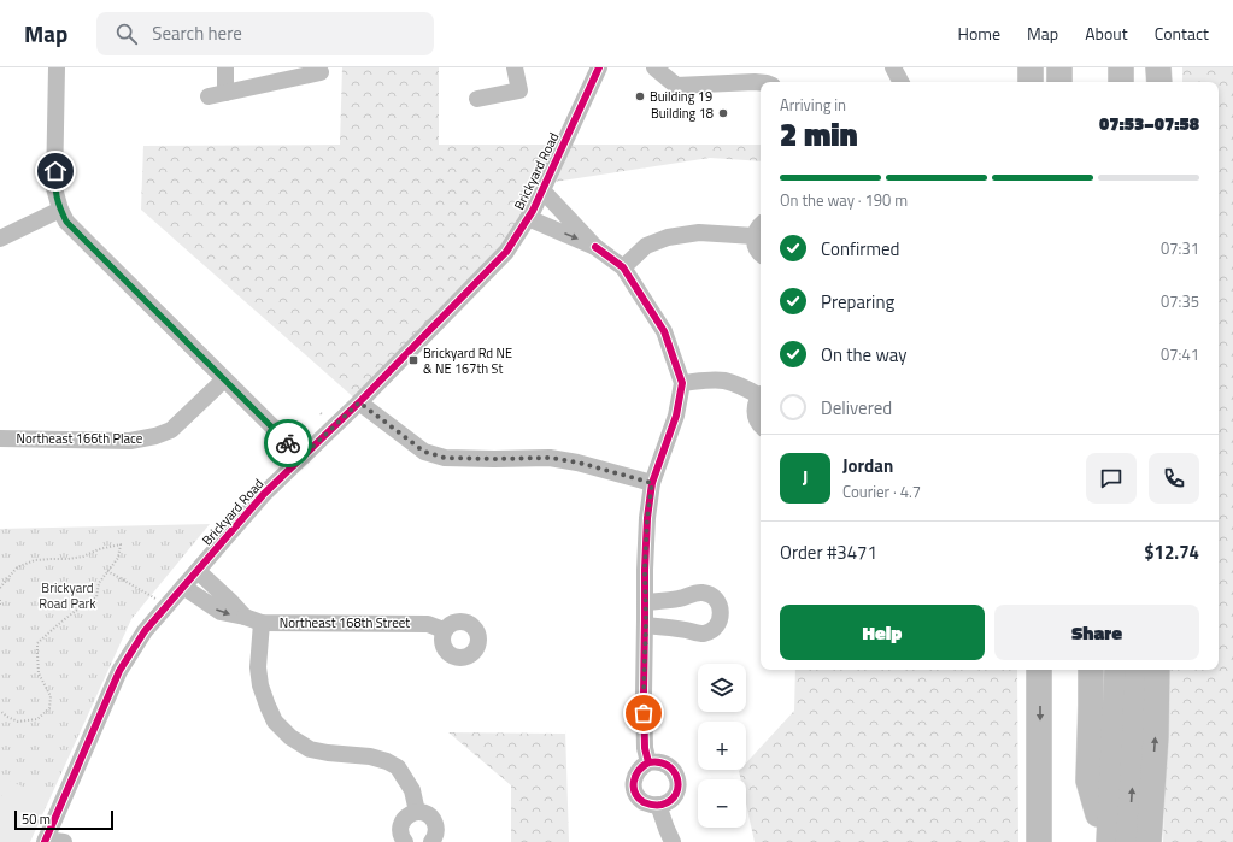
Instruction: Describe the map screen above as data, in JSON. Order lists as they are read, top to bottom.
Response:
{
  "streets": {
    "street": ["Brickyard Road", "Northeast 166th Place", "Northeast 168th Street"]
  },
  "crossings": [
    ["Brickyard Road", "Northeast 168th Street"]
  ],
  "parks": ["Brickyard Road Park"],
  "places": {
    "other": ["Building 19", "Building 18"],
    "transit": ["Brickyard Rd NE & NE 167th St"]
  },
  "scale_bar": "50 m",
  "page": {
    "header": "Map",
    "search": "Search here",
    "nav": [
      "Home",
      "Map",
      "About",
      "Contact"
    ],
    "heading": ["2 min", "Arriving in", "07:53–07:58"],
    "panel": [
      "Jordan",
      "Courier · 4.7",
      "Order #3471",
      "$12.74"
    ],
    "bar": "On the way · 190 m",
    "list": [
      ["Confirmed", "07:31"],
      ["Preparing", "07:35"],
      ["On the way", "07:41"],
      "Delivered"
    ],
    "round": "J",
    "buttons": ["Help", "Share"],
    "map_buttons": ["+", "−"],
    "scale": "50 m"
  }
}
